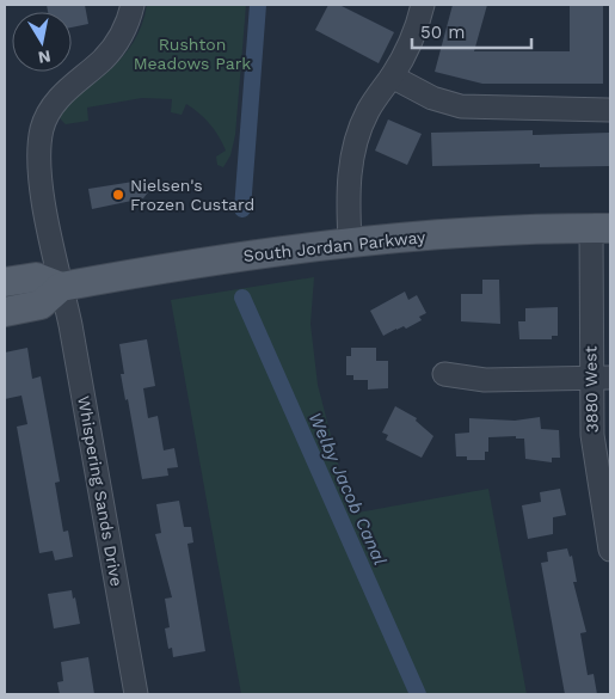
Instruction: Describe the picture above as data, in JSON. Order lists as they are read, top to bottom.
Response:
{
  "streets": {
    "main road": ["South Jordan Parkway"],
    "street": ["3880 West", "Whispering Sands Drive"]
  },
  "crossings": [
    ["South Jordan Parkway", "3880 West"],
    ["South Jordan Parkway", "Whispering Sands Drive"]
  ],
  "water": ["Welby Jacob Canal"],
  "parks": ["Rushton Meadows Park"],
  "places": ["Nielsen's Frozen Custard"],
  "scale_bar": "50 m",
  "north": "bottom"
}
